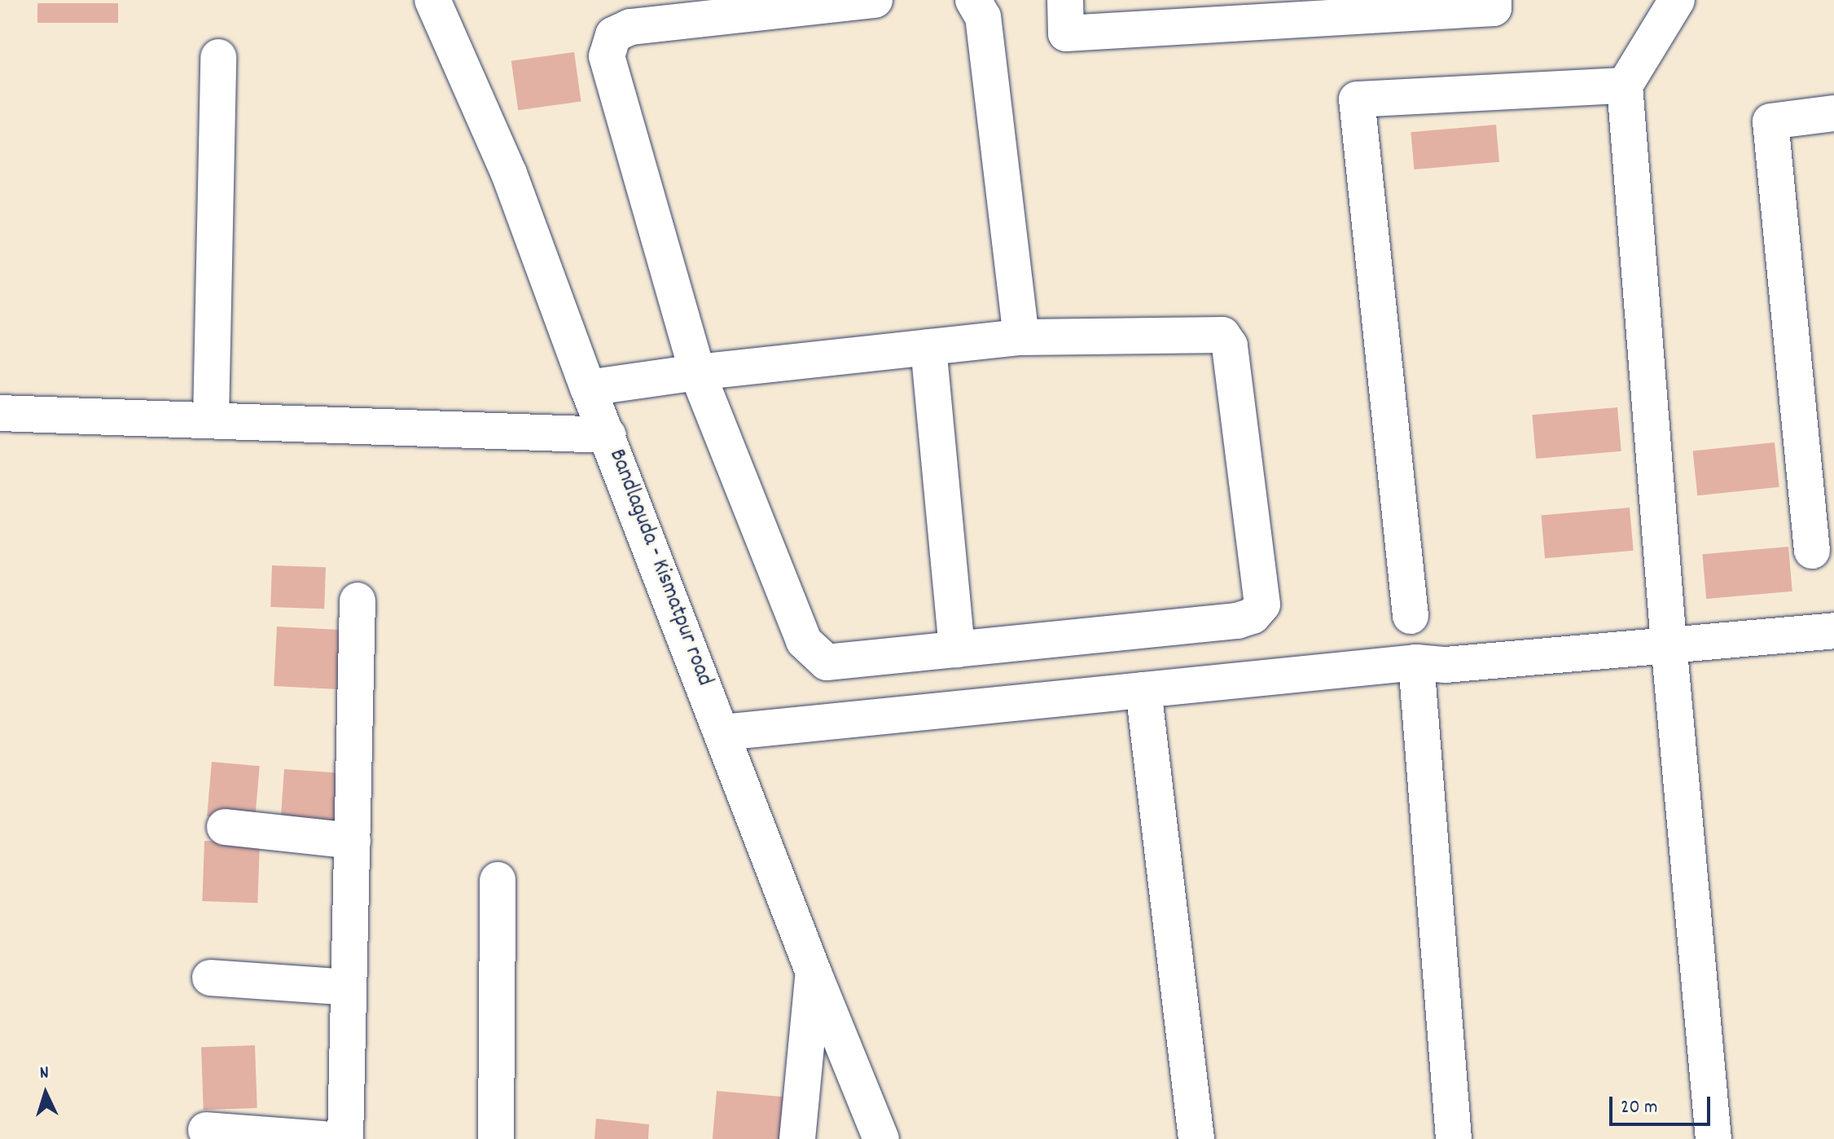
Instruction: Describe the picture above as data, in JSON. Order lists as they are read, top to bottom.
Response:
{
  "streets": {
    "street": ["Bandlaguda - Kismatpur road"]
  },
  "scale_bar": "20 m",
  "north": "top"
}
